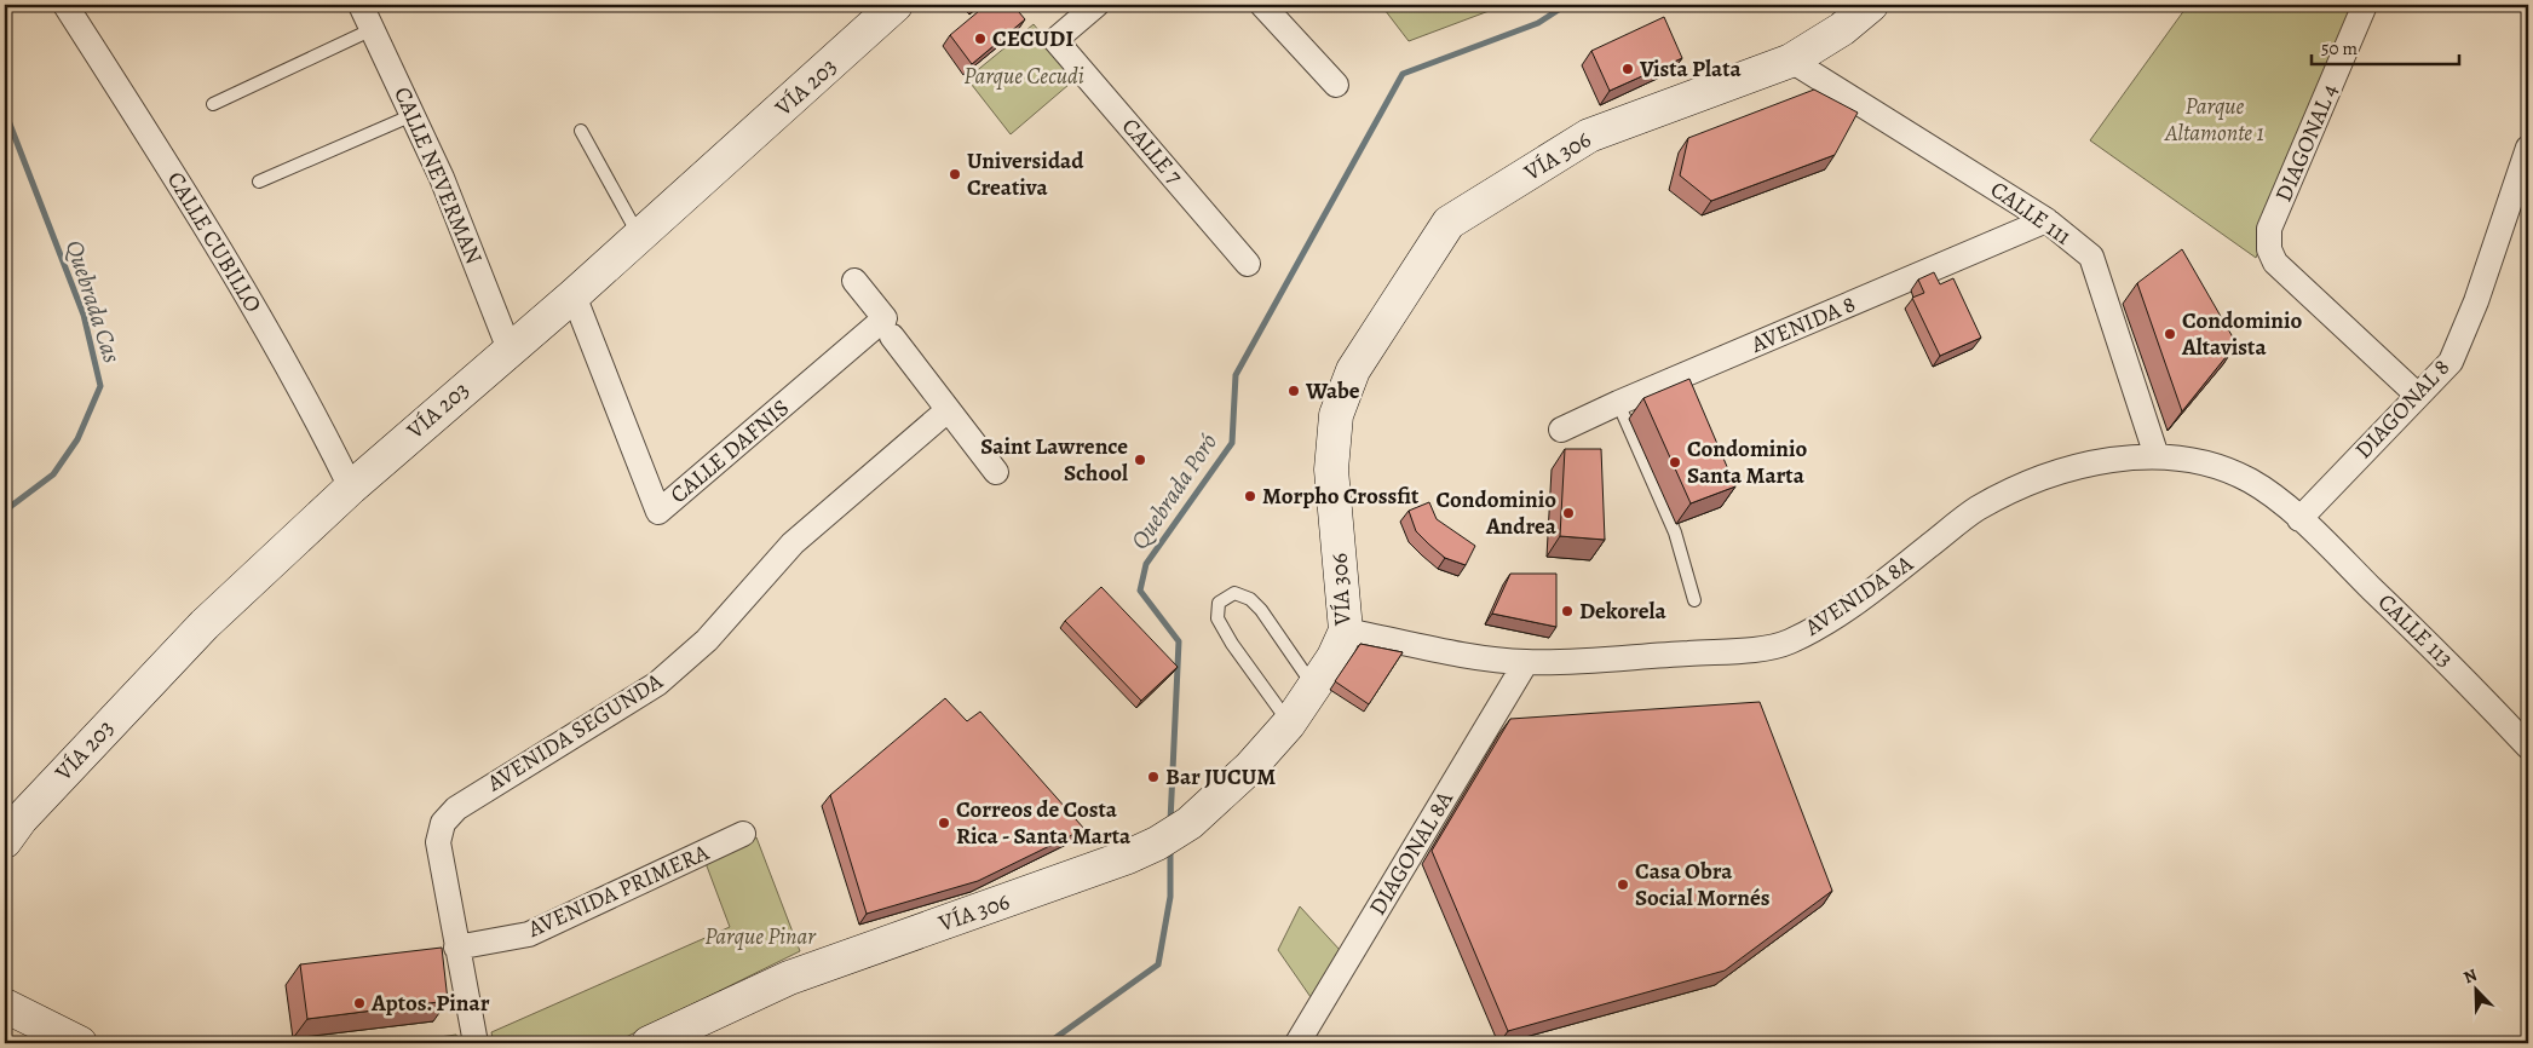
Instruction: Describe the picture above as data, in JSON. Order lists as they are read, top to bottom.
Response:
{
  "streets": {
    "street": [
      "VÍA 203",
      "DIAGONAL 4",
      "CALLE 7",
      "VÍA 306",
      "CALLE NEVERMAN",
      "CALLE 111",
      "CALLE CUBILLO",
      "AVENIDA 8",
      "DIAGONAL 8",
      "CALLE DAFNIS",
      "AVENIDA 8A",
      "CALLE 113",
      "AVENIDA SEGUNDA",
      "DIAGONAL 8A",
      "AVENIDA PRIMERA"
    ]
  },
  "crossings": [
    ["VÍA 203", "CALLE NEVERMAN"],
    ["VÍA 203", "CALLE CUBILLO"],
    ["VÍA 203", "CALLE DAFNIS"],
    ["DIAGONAL 4", "DIAGONAL 8"],
    ["VÍA 306", "CALLE 111"],
    ["VÍA 306", "AVENIDA 8A"],
    ["CALLE 111", "AVENIDA 8"],
    ["CALLE 111", "AVENIDA 8A"],
    ["DIAGONAL 8", "AVENIDA 8A"],
    ["DIAGONAL 8", "CALLE 113"],
    ["AVENIDA 8A", "CALLE 113"],
    ["AVENIDA 8A", "DIAGONAL 8A"],
    ["AVENIDA SEGUNDA", "AVENIDA PRIMERA"]
  ],
  "water": ["Quebrada Cas", "Quebrada Poró"],
  "parks": ["Parque Cecudi", "Parque Altamonte 1", "Parque Pinar"],
  "places": [
    "CECUDI",
    "Vista Plata",
    "Universidad Creativa",
    "Condominio Altavista",
    "Wabe",
    "Saint Lawrence School",
    "Condominio Santa Marta",
    "Morpho Crossfit",
    "Condominio Andrea",
    "Dekorela",
    "Bar JUCUM",
    "Correos de Costa Rica - Santa Marta",
    "Casa Obra Social Mornés",
    "Aptos. Pinar"
  ],
  "scale_bar": "50 m",
  "north": "top left"
}
